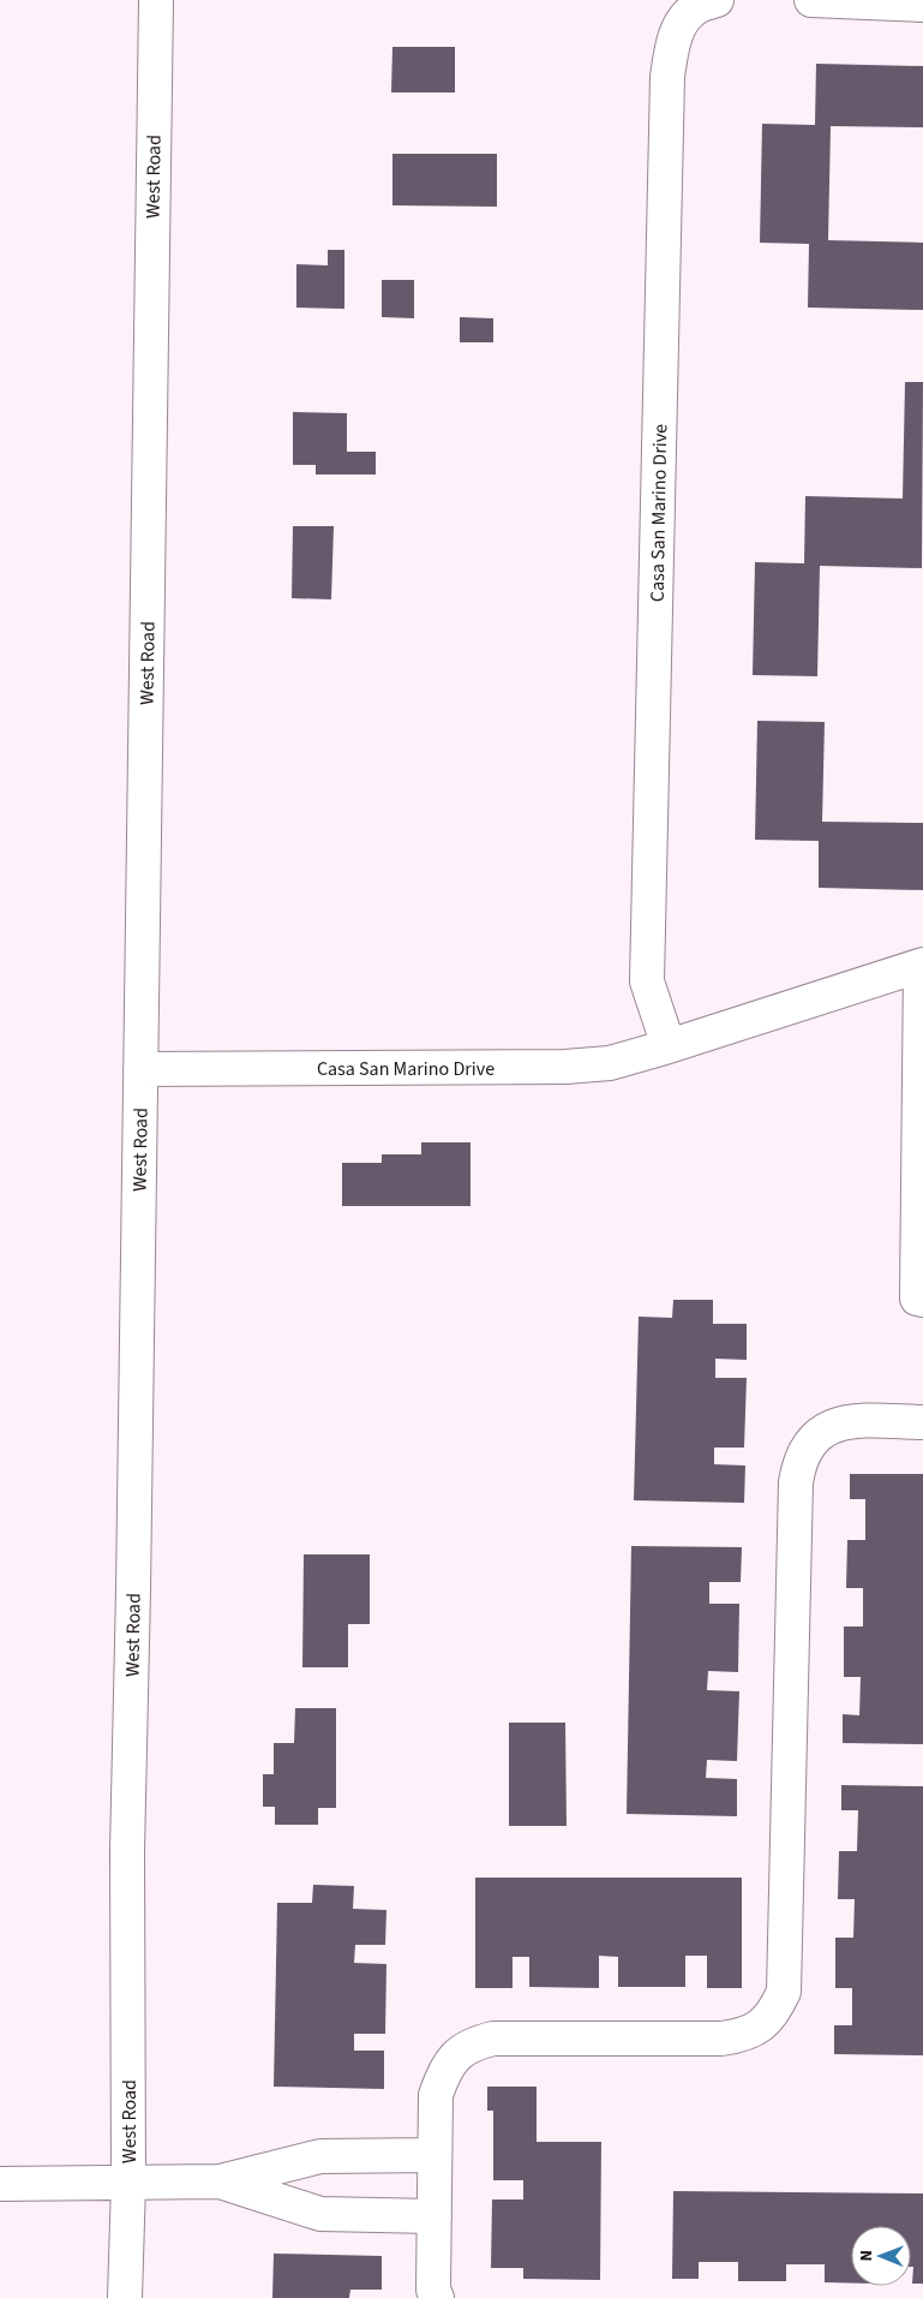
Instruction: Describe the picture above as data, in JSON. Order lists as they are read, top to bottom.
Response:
{
  "streets": {
    "street": ["West Road", "Casa San Marino Drive"]
  },
  "crossings": [
    ["West Road", "Casa San Marino Drive"]
  ],
  "north": "left"
}
